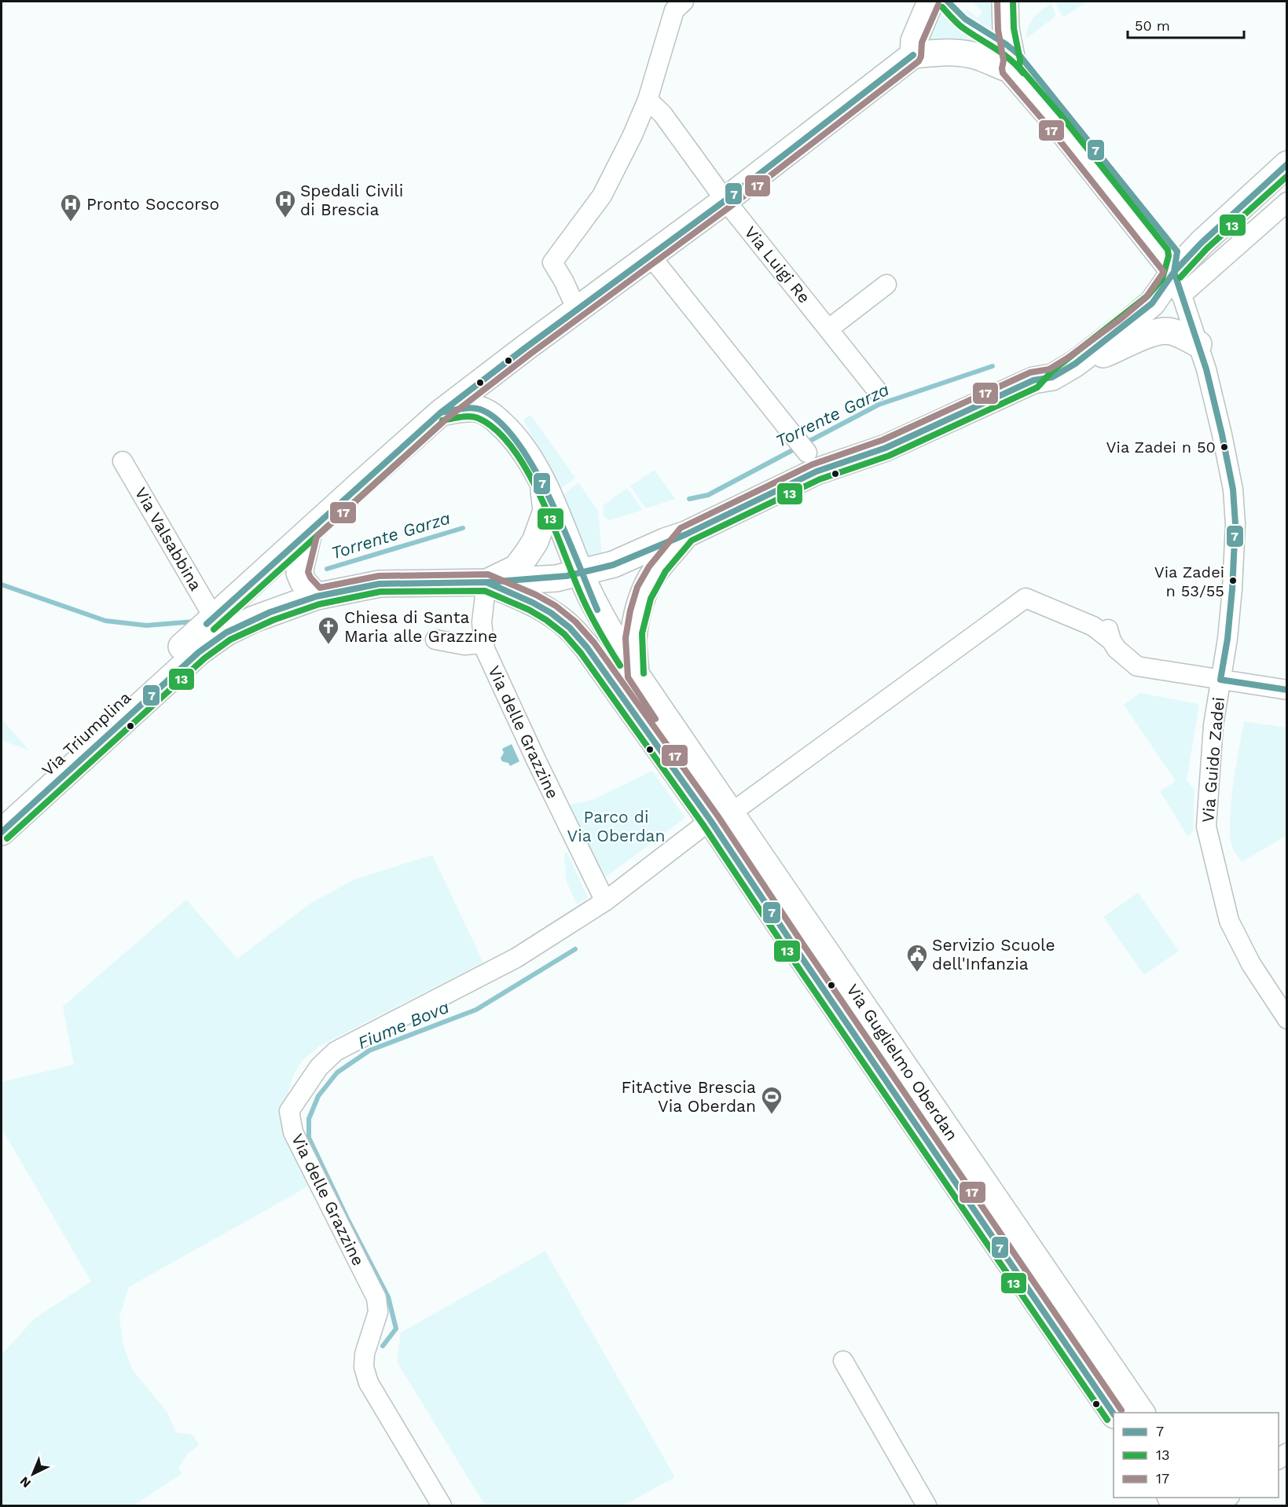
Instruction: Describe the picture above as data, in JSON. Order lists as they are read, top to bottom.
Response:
{
  "streets": {
    "main road": ["Via Triumplina", "Via Guido Zadei", "Via Guglielmo Oberdan"],
    "street": ["Via Luigi Re", "Via Valsabbina", "Via delle Grazzine"]
  },
  "crossings": [
    ["Via Luigi Re", "Via Triumplina"],
    ["Via Valsabbina", "Via Triumplina"],
    ["Via delle Grazzine", "Via Triumplina"],
    ["Via delle Grazzine", "Via Guglielmo Oberdan"],
    ["Via Triumplina", "Via Guglielmo Oberdan"]
  ],
  "water": ["Torrente Garza", "Fiume Bova"],
  "parks": ["Parco di Via Oberdan"],
  "places": {
    "hospital": ["Spedali Civili di Brescia", "Pronto Soccorso"],
    "other": ["Via Zadei n 50", "Via Zadei n 53/55"],
    "church": ["Chiesa di Santa Maria alle Grazzine"],
    "public building": ["Servizio Scuole dell'Infanzia"],
    "sports": ["FitActive Brescia Via Oberdan"]
  },
  "lines": ["transit line 7", "transit line 13", "transit line 17"],
  "legend": ["7", "13", "17"],
  "scale_bar": "50 m",
  "north": "bottom left"
}
